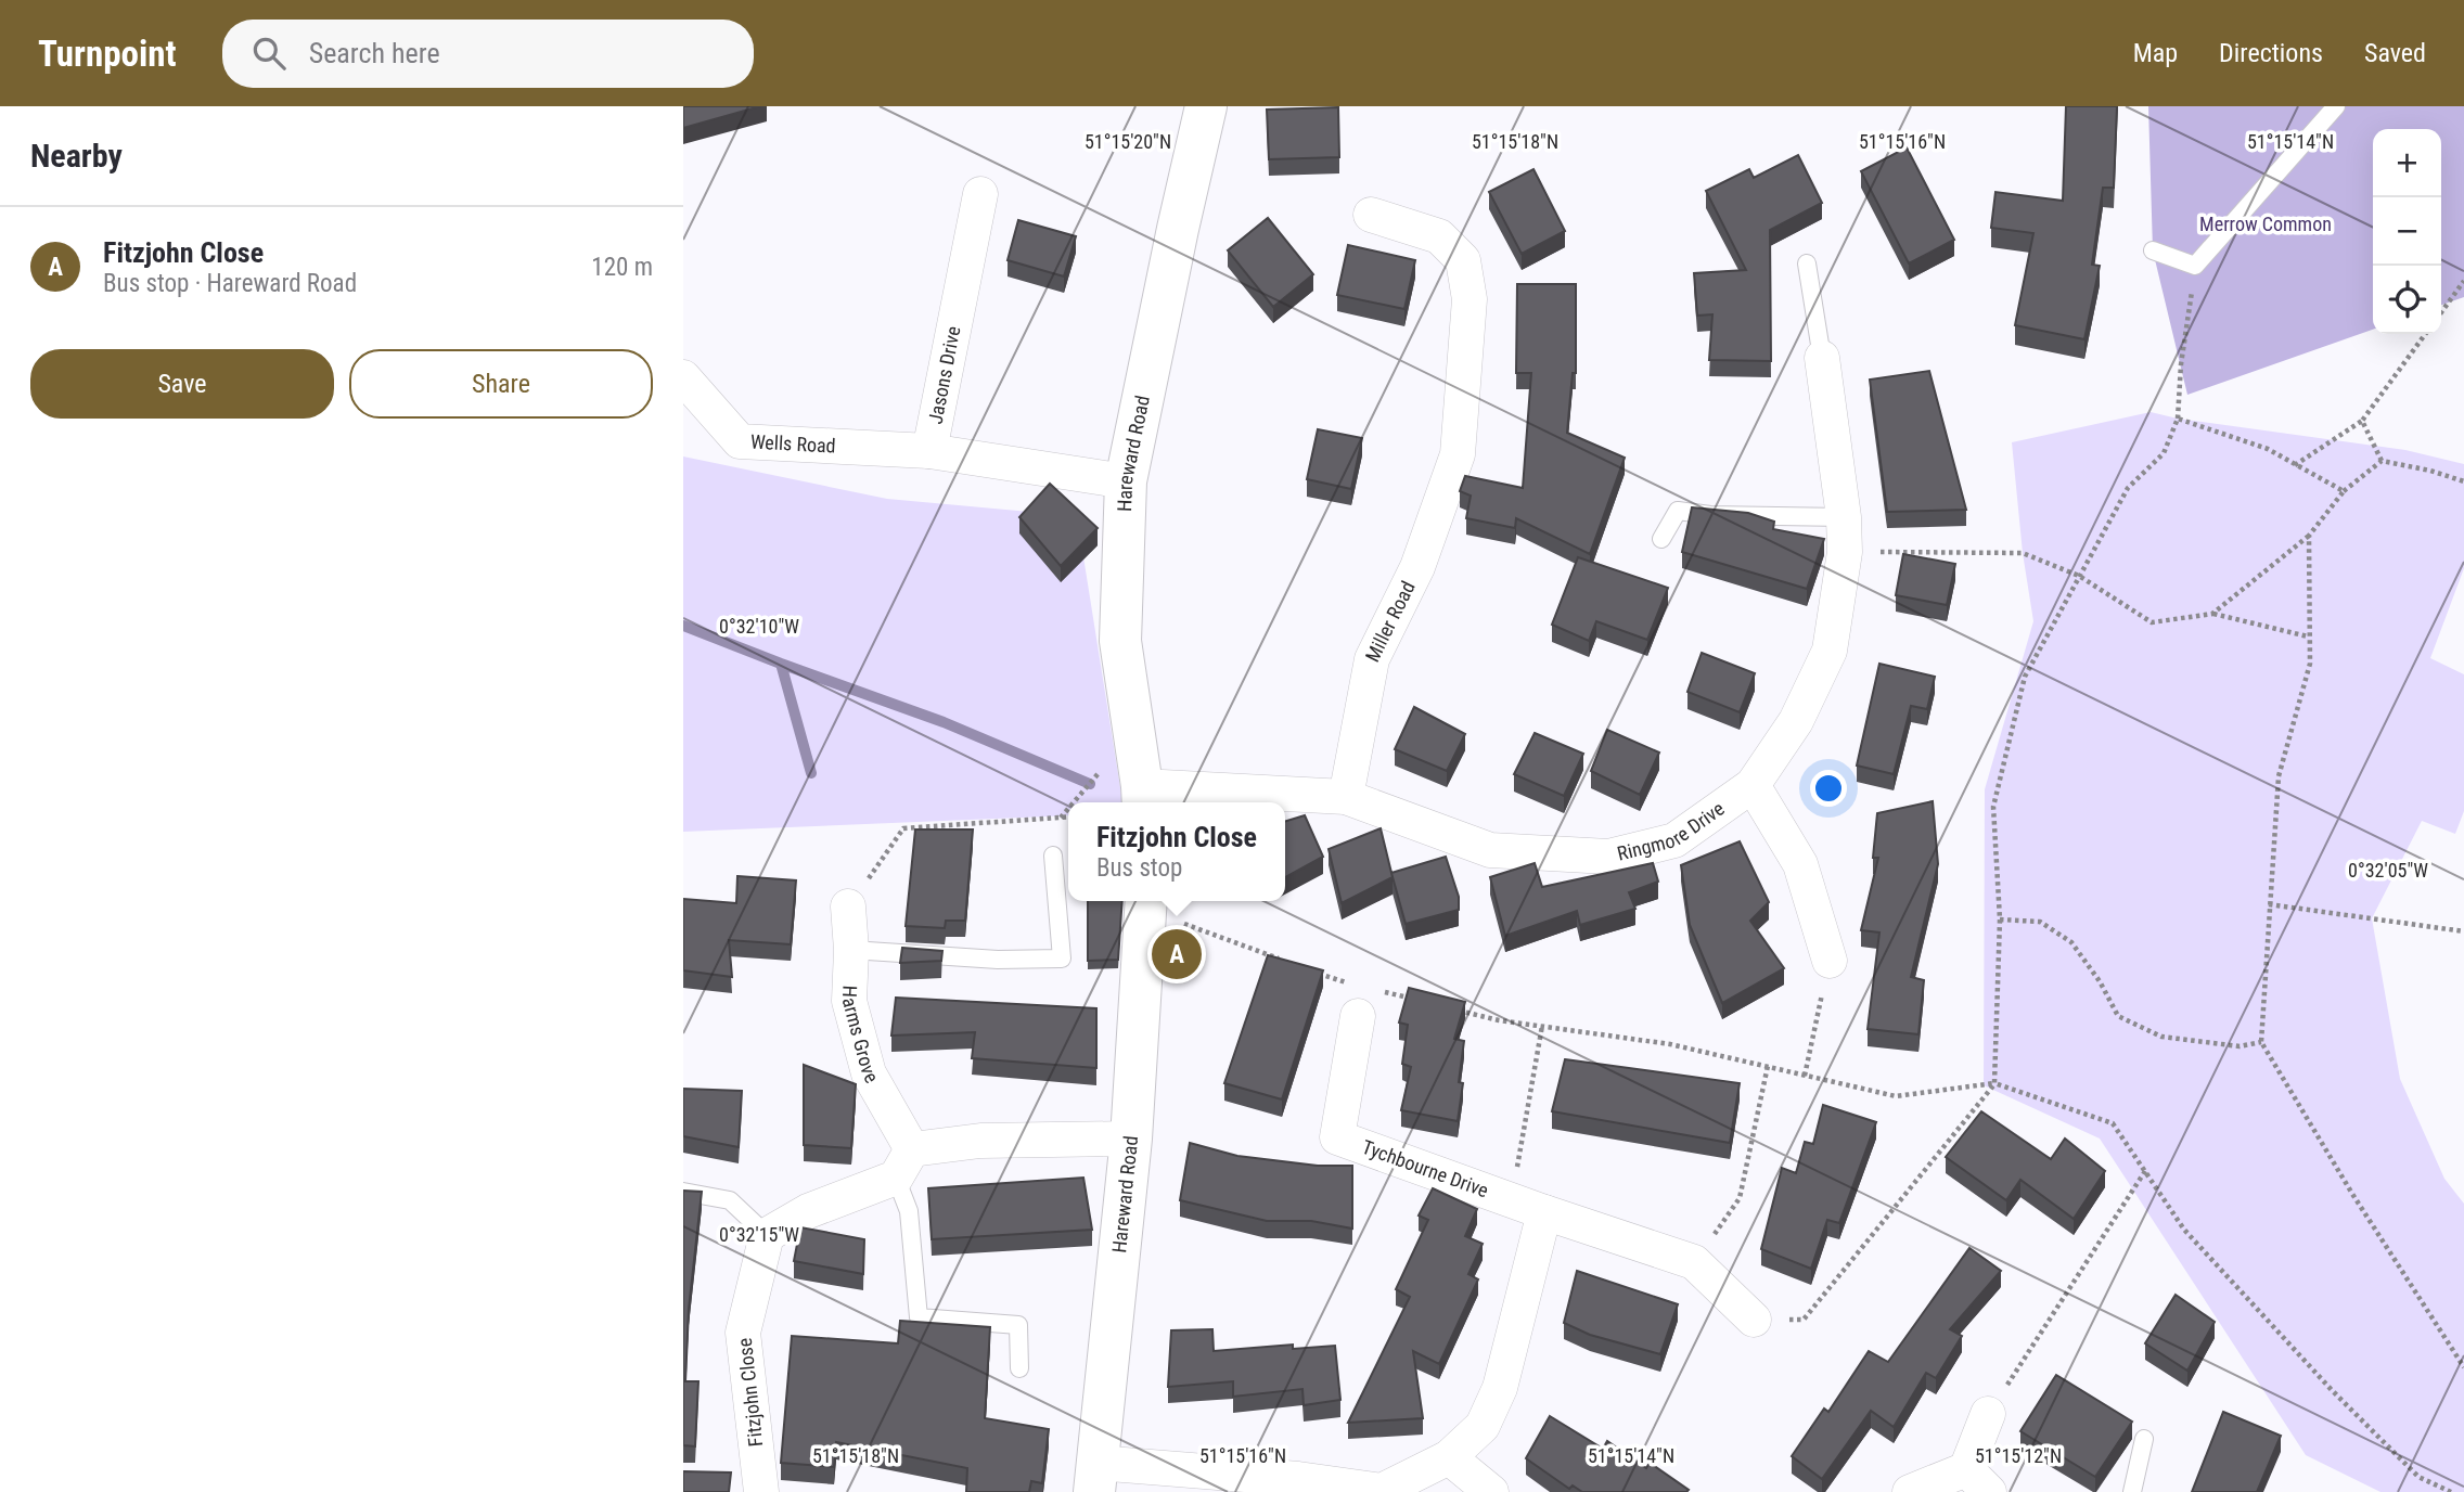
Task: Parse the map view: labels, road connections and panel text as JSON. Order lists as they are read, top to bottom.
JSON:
{
  "streets": {
    "street": [
      "Jasons Drive",
      "Wells Road",
      "Hareward Road",
      "Miller Road",
      "Ringmore Drive",
      "Harms Grove",
      "Tychbourne Drive",
      "Fitzjohn Close"
    ]
  },
  "crossings": [
    ["Jasons Drive", "Wells Road"],
    ["Jasons Drive", "Hareward Road"],
    ["Hareward Road", "Ringmore Drive"],
    ["Miller Road", "Ringmore Drive"]
  ],
  "parks": ["Merrow Common"],
  "page": {
    "header": "Turnpoint",
    "search": "Search here",
    "nav": ["Map", "Directions", "Saved"],
    "heading": "Nearby",
    "map_buttons": ["+", "−"],
    "list": [
      {
        "mark": "A",
        "name": "Fitzjohn Close",
        "note": "Bus stop · Hareward Road",
        "value": "120 m"
      }
    ],
    "buttons": ["Save", "Share"],
    "popup": ["Fitzjohn Close", "Bus stop"],
    "pins": "A"
  },
  "coordinates": [
    "51°15'20\"N",
    "51°15'18\"N",
    "51°15'16\"N",
    "51°15'14\"N",
    "0°32'10\"W",
    "0°32'05\"W",
    "0°32'15\"W",
    "51°15'12\"N"
  ]
}
